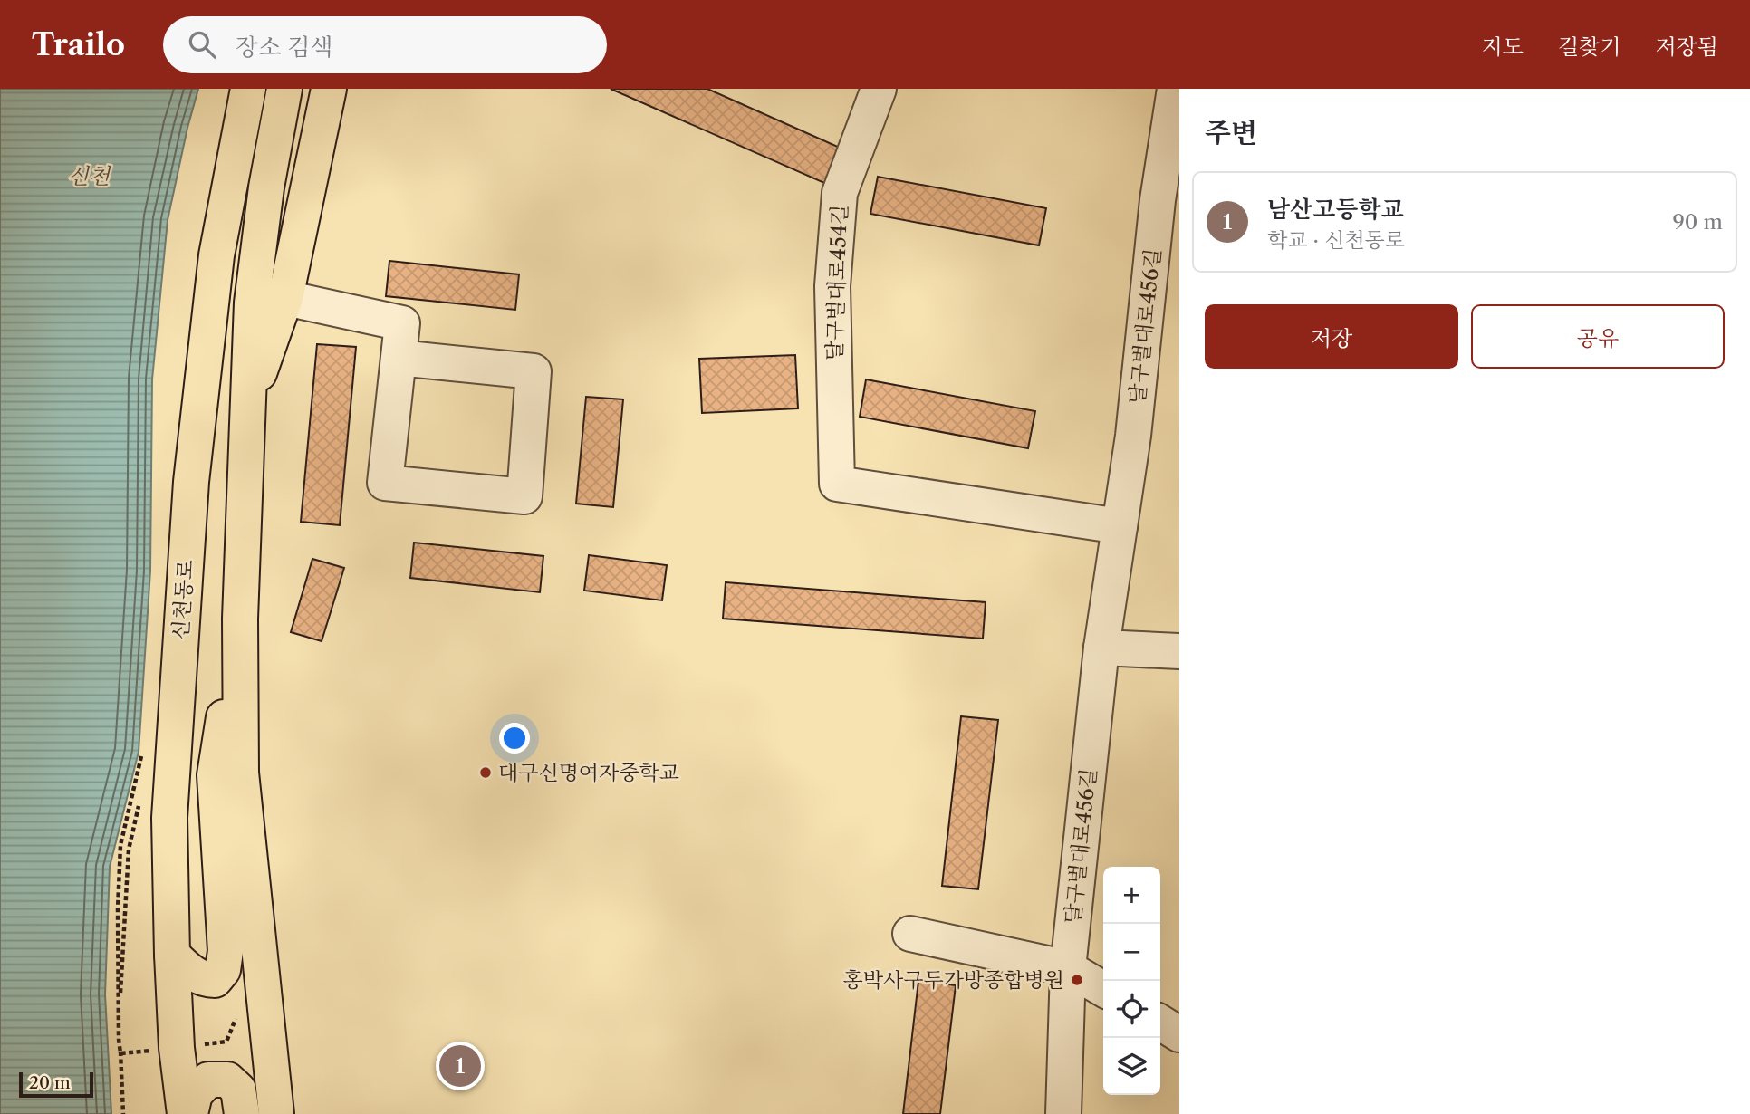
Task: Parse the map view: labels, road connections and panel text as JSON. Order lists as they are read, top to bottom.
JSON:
{
  "streets": {
    "main road": ["신천동로"],
    "street": ["달구벌대로454길", "달구벌대로456길"]
  },
  "crossings": [
    ["달구벌대로454길", "달구벌대로456길"]
  ],
  "water": ["신천"],
  "places": ["대구신명여자중학교", "홍박사구두가방종합병원"],
  "scale_bar": "20 m",
  "page": {
    "header": "Trailo",
    "search": "장소 검색",
    "nav": ["지도", "길찾기", "저장됨"],
    "heading": "주변",
    "list": [
      {
        "mark": "1",
        "name": "남산고등학교",
        "note": "학교 · 신천동로",
        "value": "90 m"
      }
    ],
    "buttons": ["저장", "공유"],
    "map_buttons": ["+", "−"],
    "pins": "1",
    "scale": "20 m"
  }
}
